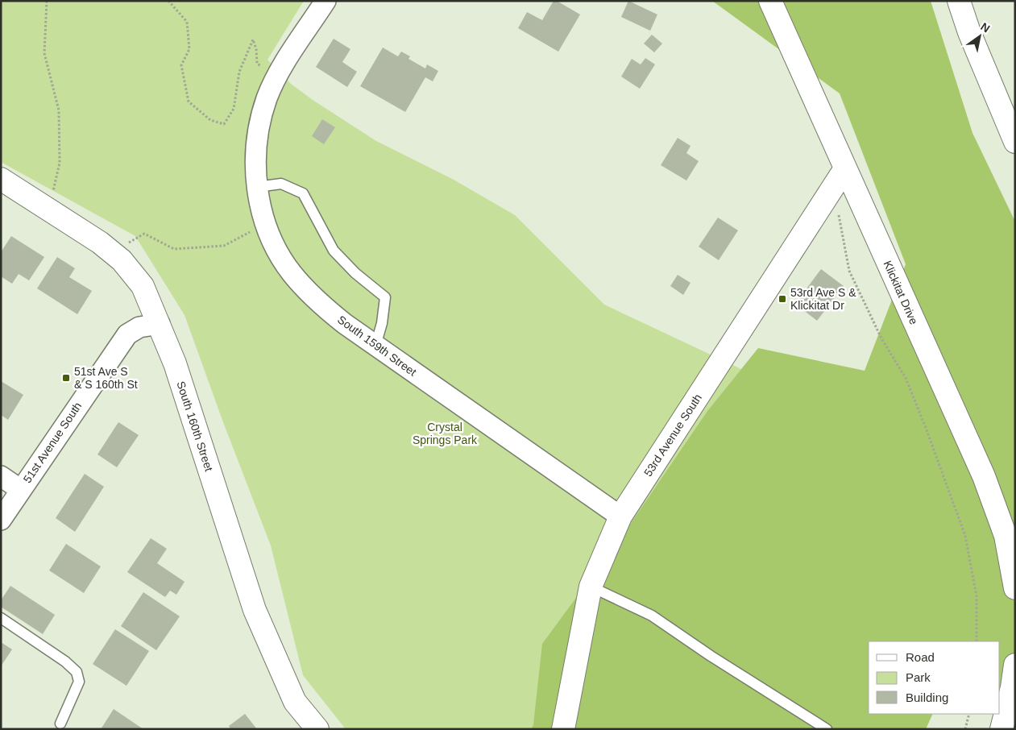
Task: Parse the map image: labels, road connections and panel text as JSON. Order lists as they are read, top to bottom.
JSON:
{
  "streets": {
    "main road": ["Klickitat Drive", "South 160th Street", "53rd Avenue South"],
    "street": ["South 159th Street", "51st Avenue South"]
  },
  "crossings": [
    ["Klickitat Drive", "53rd Avenue South"],
    ["South 159th Street", "53rd Avenue South"],
    ["South 160th Street", "51st Avenue South"]
  ],
  "parks": ["Crystal Springs Park"],
  "places": {
    "transit": ["53rd Ave S & Klickitat Dr", "51st Ave S & S 160th St"]
  },
  "legend": ["Road", "Park", "Building"],
  "north": "top right"
}
